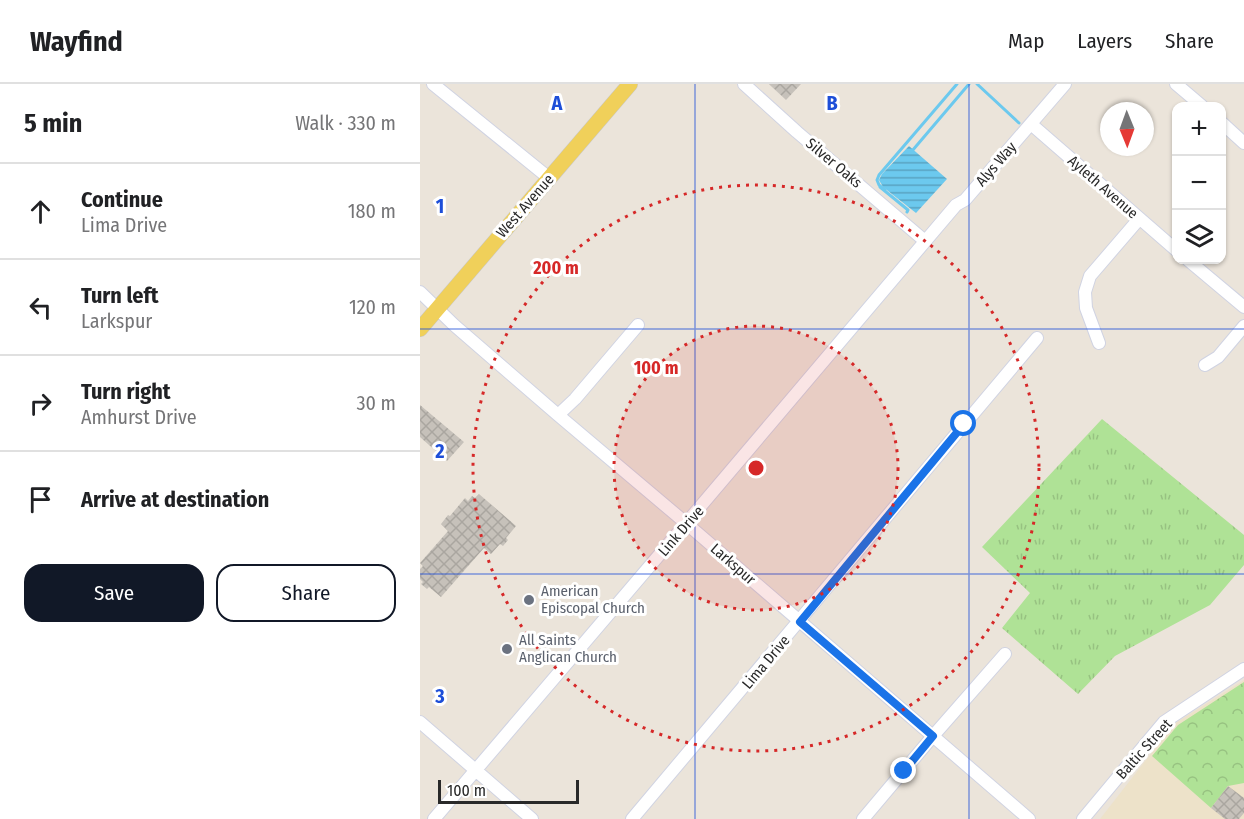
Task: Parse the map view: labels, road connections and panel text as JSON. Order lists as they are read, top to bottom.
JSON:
{
  "streets": {
    "main road": ["West Avenue"],
    "street": [
      "Silver Oaks",
      "Alys Way",
      "Ayleth Avenue",
      "Link Drive",
      "Larkspur",
      "Lima Drive",
      "Baltic Street"
    ]
  },
  "crossings": [
    ["Silver Oaks", "Alys Way"],
    ["Silver Oaks", "Link Drive"],
    ["Alys Way", "Ayleth Avenue"],
    ["Alys Way", "Link Drive"],
    ["West Avenue", "Larkspur"],
    ["Link Drive", "Larkspur"],
    ["Larkspur", "Lima Drive"]
  ],
  "places": ["American Episcopal Church", "All Saints Anglican Church"],
  "scale_bar": "100 m",
  "north": "bottom",
  "page": {
    "header": "Wayfind",
    "nav": ["Map", "Layers", "Share"],
    "heading": ["5 min", "Walk · 330 m"],
    "map_buttons": ["+", "−"],
    "list": [
      ["Continue", "Lima Drive", "180 m"],
      ["Turn left", "Larkspur", "120 m"],
      ["Turn right", "Amhurst Drive", "30 m"],
      "Arrive at destination"
    ],
    "buttons": ["Save", "Share"],
    "scale": "100 m"
  },
  "grid": {
    "columns": ["A", "B"],
    "rows": ["1", "2", "3"]
  },
  "rings": ["200 m", "100 m"]
}
